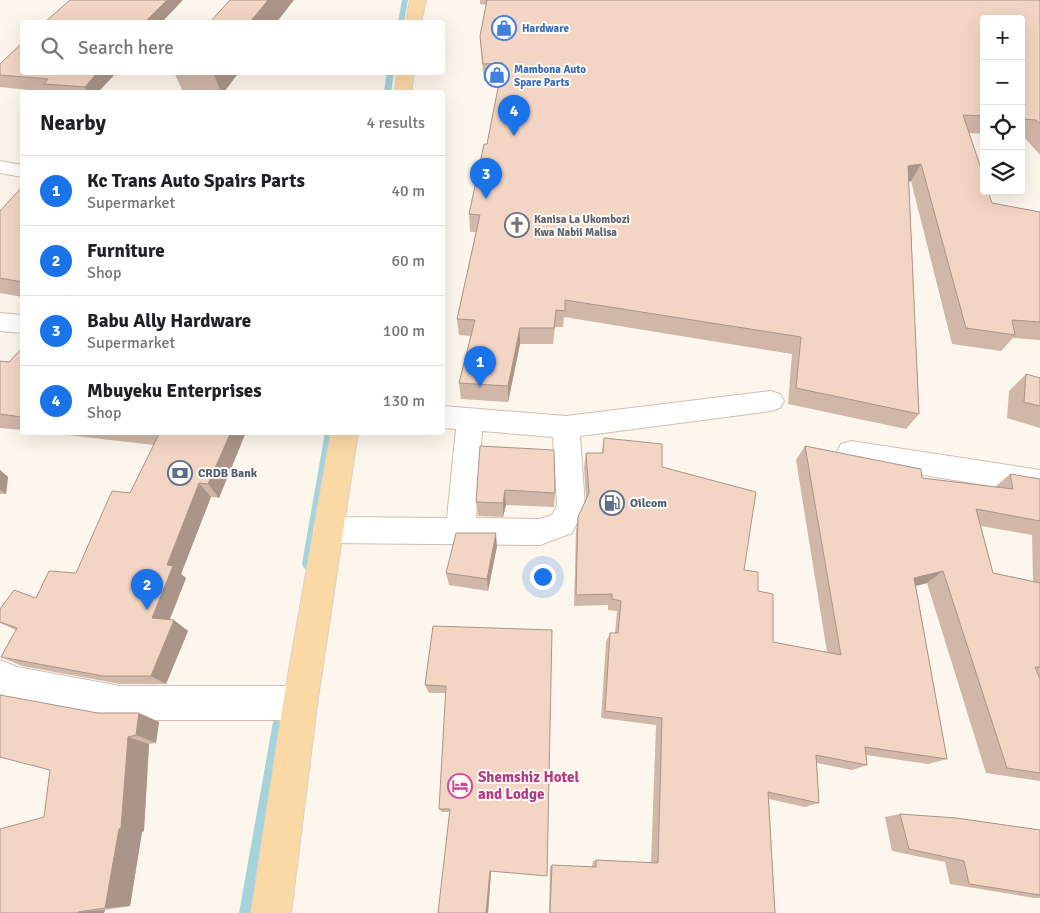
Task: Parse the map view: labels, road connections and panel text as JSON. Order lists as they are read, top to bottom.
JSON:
{
  "places": {
    "shop": ["Hardware", "Mambona Auto Spare Parts"],
    "church": ["Kanisa La Ukombozi Kwa Nabii Malisa"],
    "bank": ["CRDB Bank"],
    "fuel station": ["Oilcom"],
    "hotel": ["Shemshiz Hotel and Lodge"]
  },
  "page": {
    "map_buttons": ["+", "−"],
    "search": "Search here",
    "heading": ["Nearby", "4 results"],
    "pins": [
      "4",
      "3",
      "1",
      "2"
    ],
    "list": [
      {
        "mark": "1",
        "name": "Kc Trans Auto Spairs Parts",
        "note": "Supermarket",
        "value": "40 m"
      },
      {
        "mark": "2",
        "name": "Furniture",
        "note": "Shop",
        "value": "60 m"
      },
      {
        "mark": "3",
        "name": "Babu Ally Hardware",
        "note": "Supermarket",
        "value": "100 m"
      },
      {
        "mark": "4",
        "name": "Mbuyeku Enterprises",
        "note": "Shop",
        "value": "130 m"
      }
    ]
  }
}
